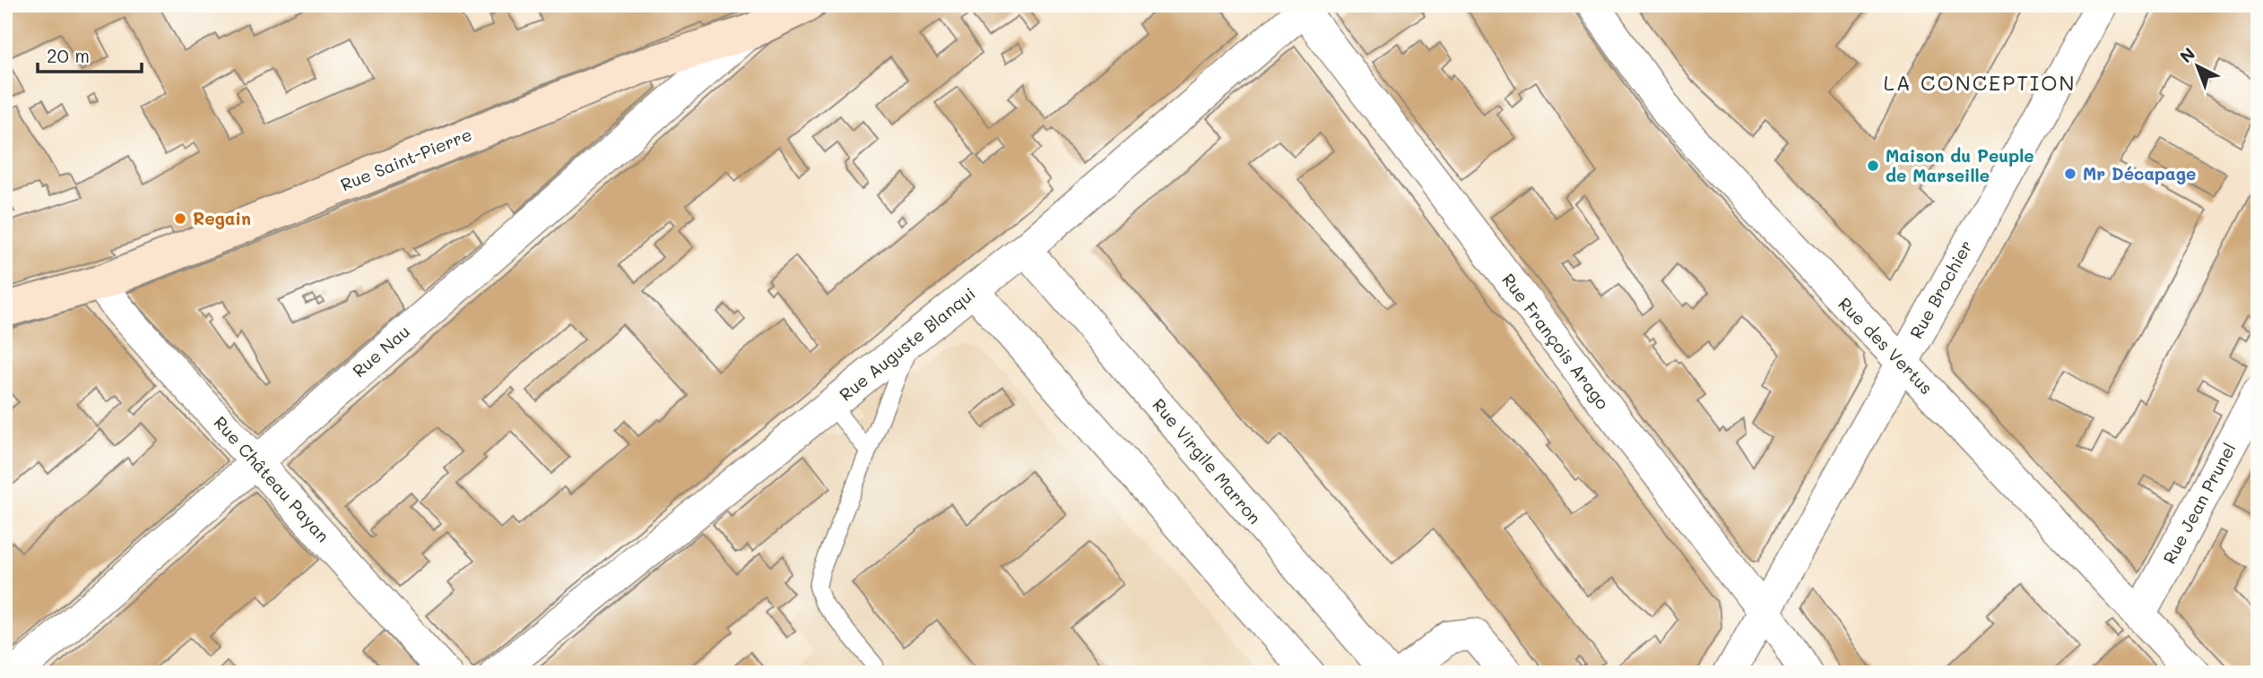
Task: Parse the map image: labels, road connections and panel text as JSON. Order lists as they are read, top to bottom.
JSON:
{
  "streets": {
    "street": [
      "Rue Saint-Pierre",
      "Rue Brochier",
      "Rue François Arago",
      "Rue Auguste Blanqui",
      "Rue des Vertus",
      "Rue Nau",
      "Rue Virgile Marron",
      "Rue Château Payan",
      "Rue Jean Prunel"
    ]
  },
  "crossings": [
    ["Rue Saint-Pierre", "Rue Nau"],
    ["Rue Saint-Pierre", "Rue Château Payan"],
    ["Rue Brochier", "Rue François Arago"],
    ["Rue Brochier", "Rue des Vertus"],
    ["Rue François Arago", "Rue Auguste Blanqui"],
    ["Rue Auguste Blanqui", "Rue Virgile Marron"],
    ["Rue des Vertus", "Rue Jean Prunel"],
    ["Rue Nau", "Rue Château Payan"]
  ],
  "districts": ["LA CONCEPTION"],
  "places": ["Maison du Peuple de Marseille", "Mr Décapage", "Regain"],
  "scale_bar": "20 m",
  "north": "top left"
}
